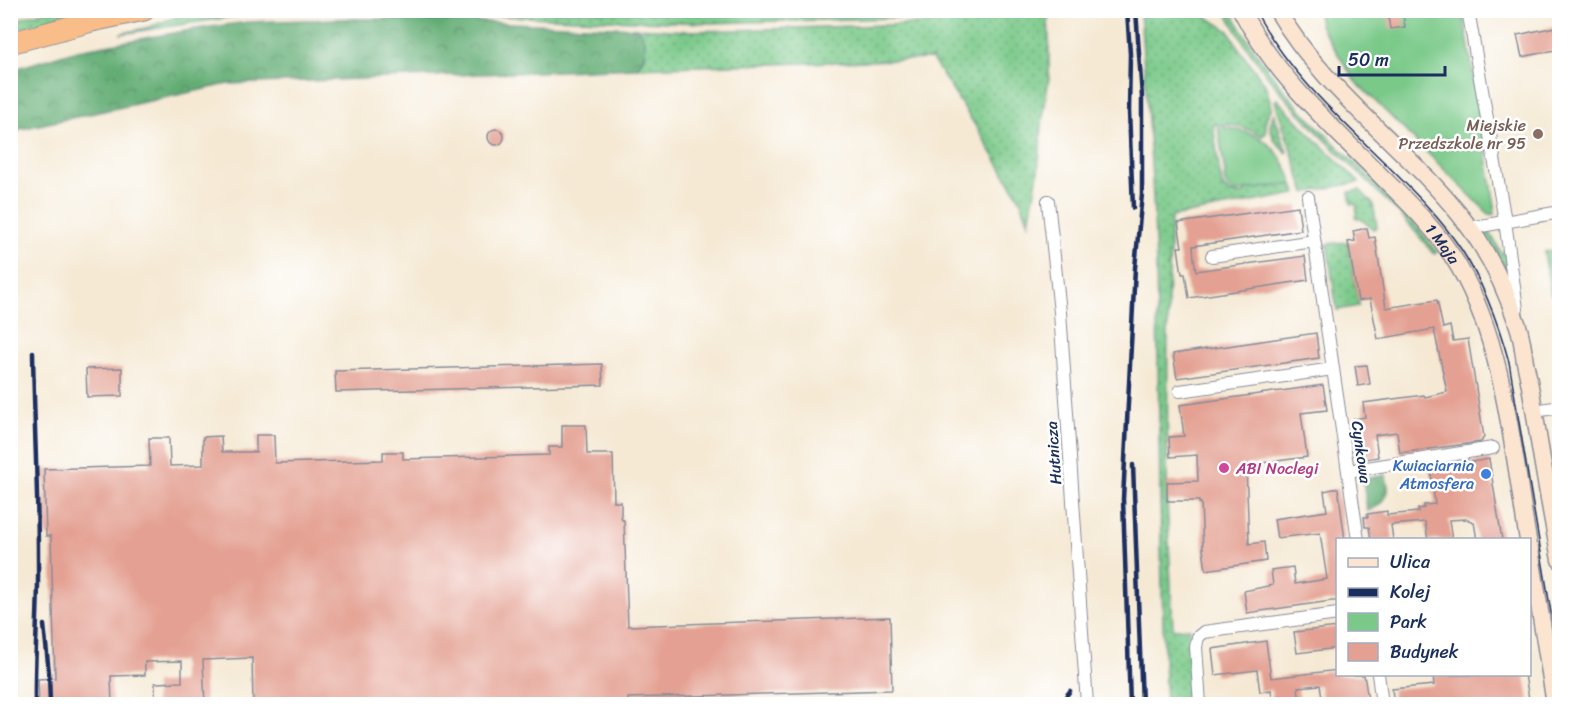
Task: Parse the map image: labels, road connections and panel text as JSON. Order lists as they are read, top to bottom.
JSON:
{
  "streets": {
    "street": ["1 Maja", "Cynkowa", "Hutnicza"]
  },
  "places": ["Miejskie Przedszkole nr 95", "ABI Noclegi", "Kwiaciarnia Atmosfera"],
  "legend": [
    "Ulica",
    "Kolej",
    "Park",
    "Budynek"
  ],
  "scale_bar": "50 m"
}
